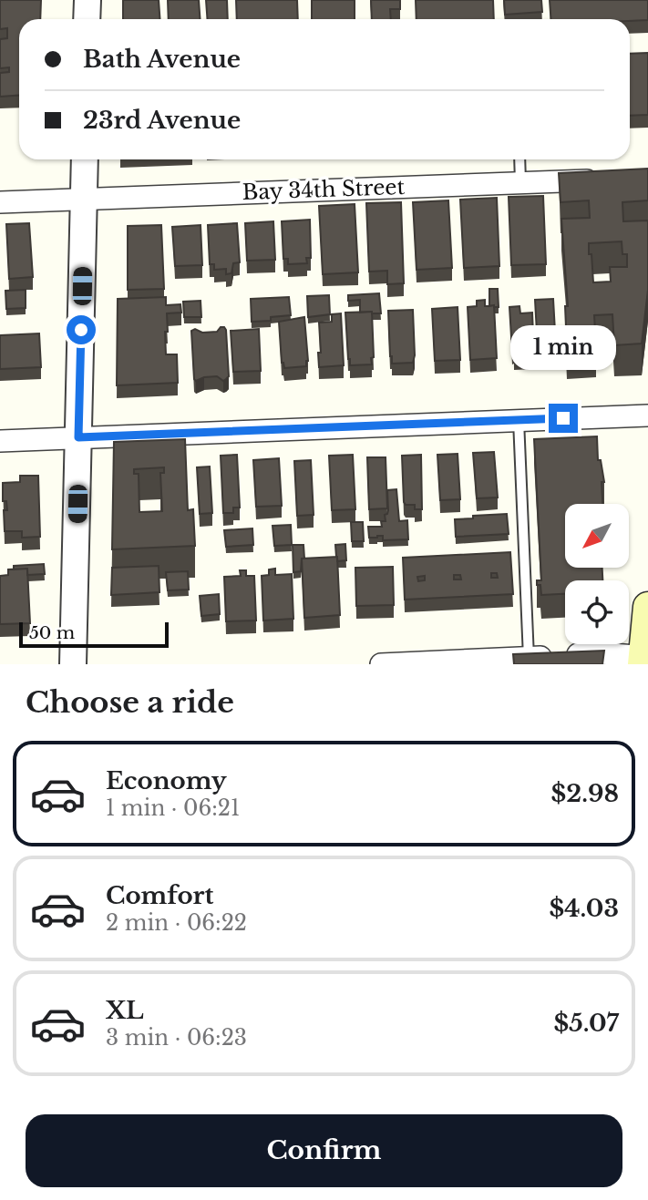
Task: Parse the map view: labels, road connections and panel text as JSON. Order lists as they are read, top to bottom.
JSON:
{
  "streets": {
    "street": ["Bay 34th Street"]
  },
  "scale_bar": "50 m",
  "north": "bottom left",
  "page": {
    "banner": ["Bath Avenue", "23rd Avenue"],
    "bubble": "1 min",
    "scale": "50 m",
    "heading": "Choose a ride",
    "list": [
      {
        "name": "Economy",
        "note": "1 min · 06:21",
        "value": "$2.98"
      },
      {
        "name": "Comfort",
        "note": "2 min · 06:22",
        "value": "$4.03"
      },
      {
        "name": "XL",
        "note": "3 min · 06:23",
        "value": "$5.07"
      }
    ],
    "buttons": "Confirm"
  }
}
